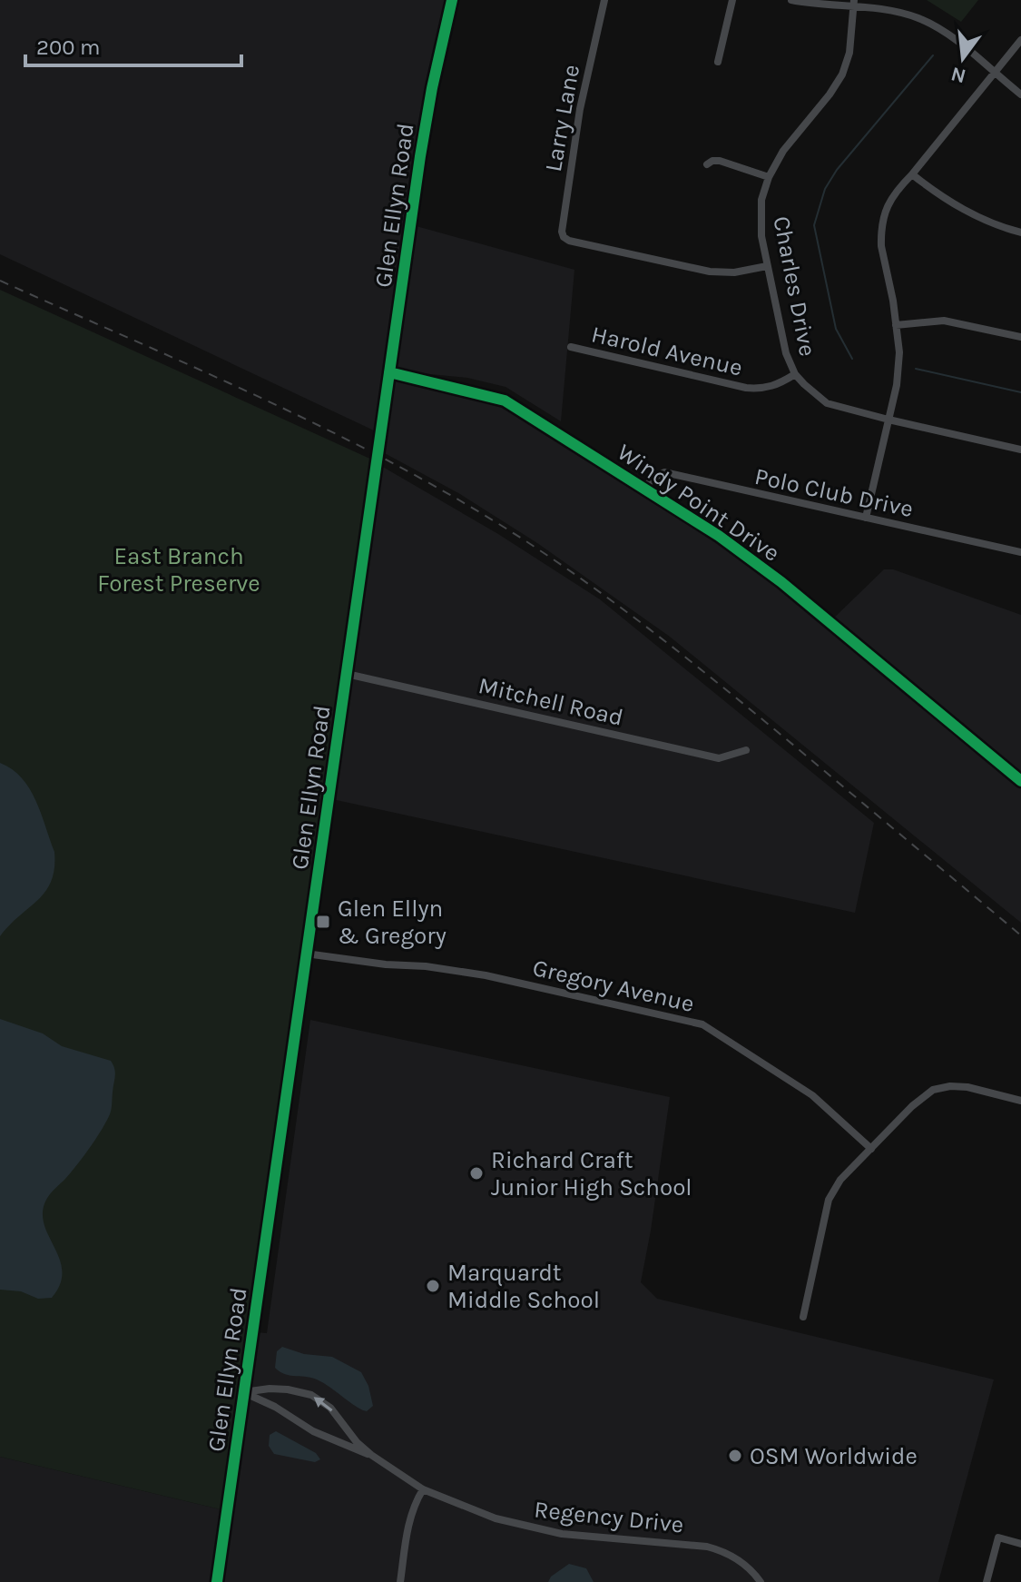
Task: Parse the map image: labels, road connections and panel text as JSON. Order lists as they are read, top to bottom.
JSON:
{
  "streets": {
    "street": [
      "Larry Lane",
      "Glen Ellyn Road",
      "Charles Drive",
      "Harold Avenue",
      "Polo Club Drive",
      "Windy Point Drive",
      "Mitchell Road",
      "Gregory Avenue",
      "Regency Drive"
    ]
  },
  "crossings": [
    ["Larry Lane", "Charles Drive"],
    ["Glen Ellyn Road", "Windy Point Drive"],
    ["Glen Ellyn Road", "Mitchell Road"],
    ["Glen Ellyn Road", "Gregory Avenue"],
    ["Glen Ellyn Road", "Regency Drive"],
    ["Charles Drive", "Harold Avenue"],
    ["Polo Club Drive", "Windy Point Drive"]
  ],
  "parks": ["East Branch Forest Preserve"],
  "places": {
    "transit": ["Glen Ellyn & Gregory"],
    "other": ["Richard Craft Junior High School", "Marquardt Middle School", "OSM Worldwide"]
  },
  "scale_bar": "200 m",
  "north": "bottom"
}
